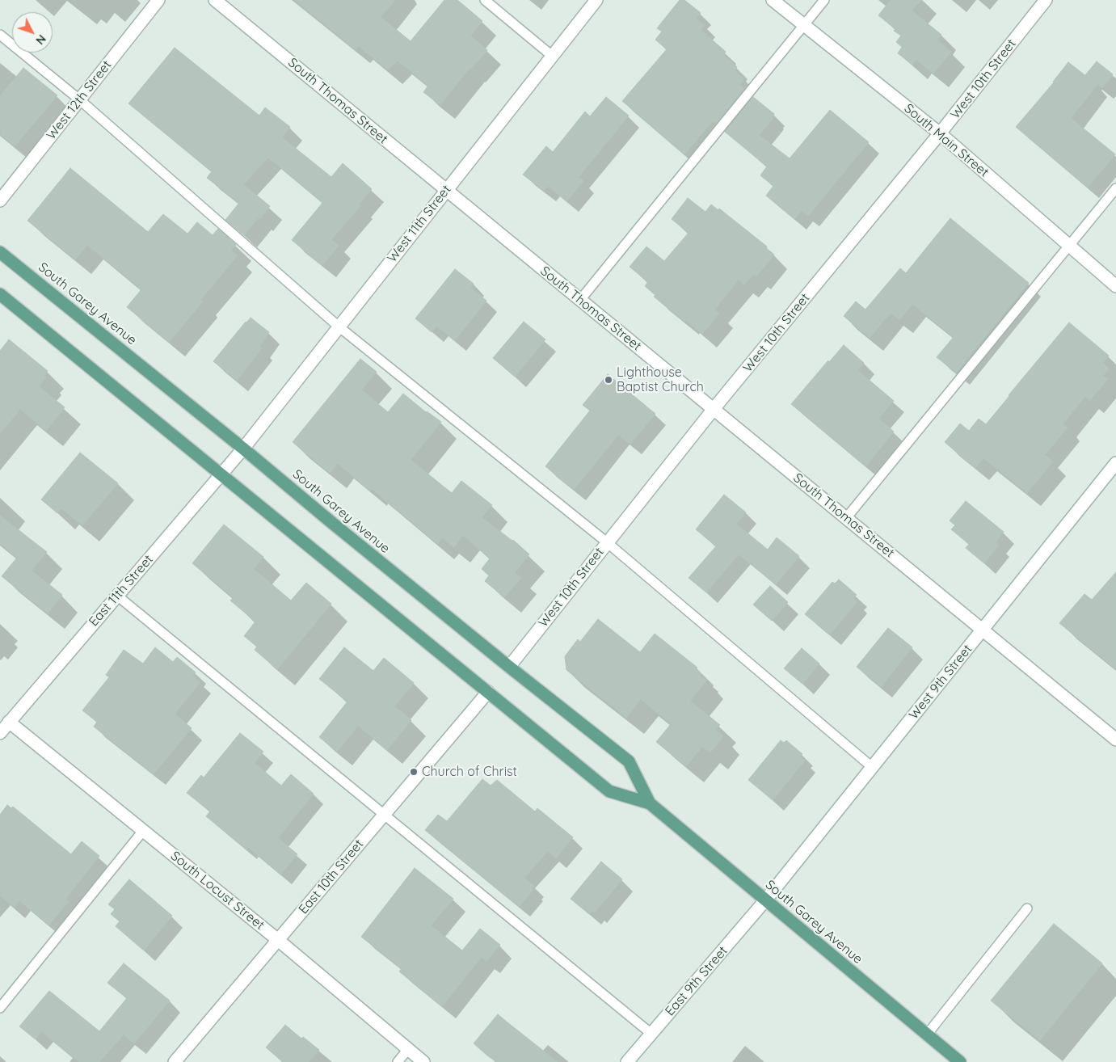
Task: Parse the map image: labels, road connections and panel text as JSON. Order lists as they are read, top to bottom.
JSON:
{
  "streets": {
    "main road": ["South Garey Avenue"],
    "street": [
      "West 10th Street",
      "West 12th Street",
      "South Thomas Street",
      "South Main Street",
      "West 11th Street",
      "East 11th Street",
      "West 9th Street",
      "East 10th Street",
      "South Locust Street",
      "East 9th Street"
    ]
  },
  "crossings": [
    ["West 10th Street", "South Thomas Street"],
    ["West 10th Street", "South Main Street"],
    ["West 10th Street", "South Garey Avenue"],
    ["South Thomas Street", "West 11th Street"],
    ["South Thomas Street", "West 9th Street"],
    ["West 11th Street", "South Garey Avenue"],
    ["West 11th Street", "East 11th Street"],
    ["South Garey Avenue", "East 11th Street"],
    ["South Garey Avenue", "West 9th Street"],
    ["South Garey Avenue", "East 10th Street"],
    ["South Garey Avenue", "East 9th Street"],
    ["East 11th Street", "South Locust Street"],
    ["West 9th Street", "East 9th Street"],
    ["East 10th Street", "South Locust Street"]
  ],
  "places": ["Lighthouse Baptist Church", "Church of Christ"],
  "north": "bottom right"
}
